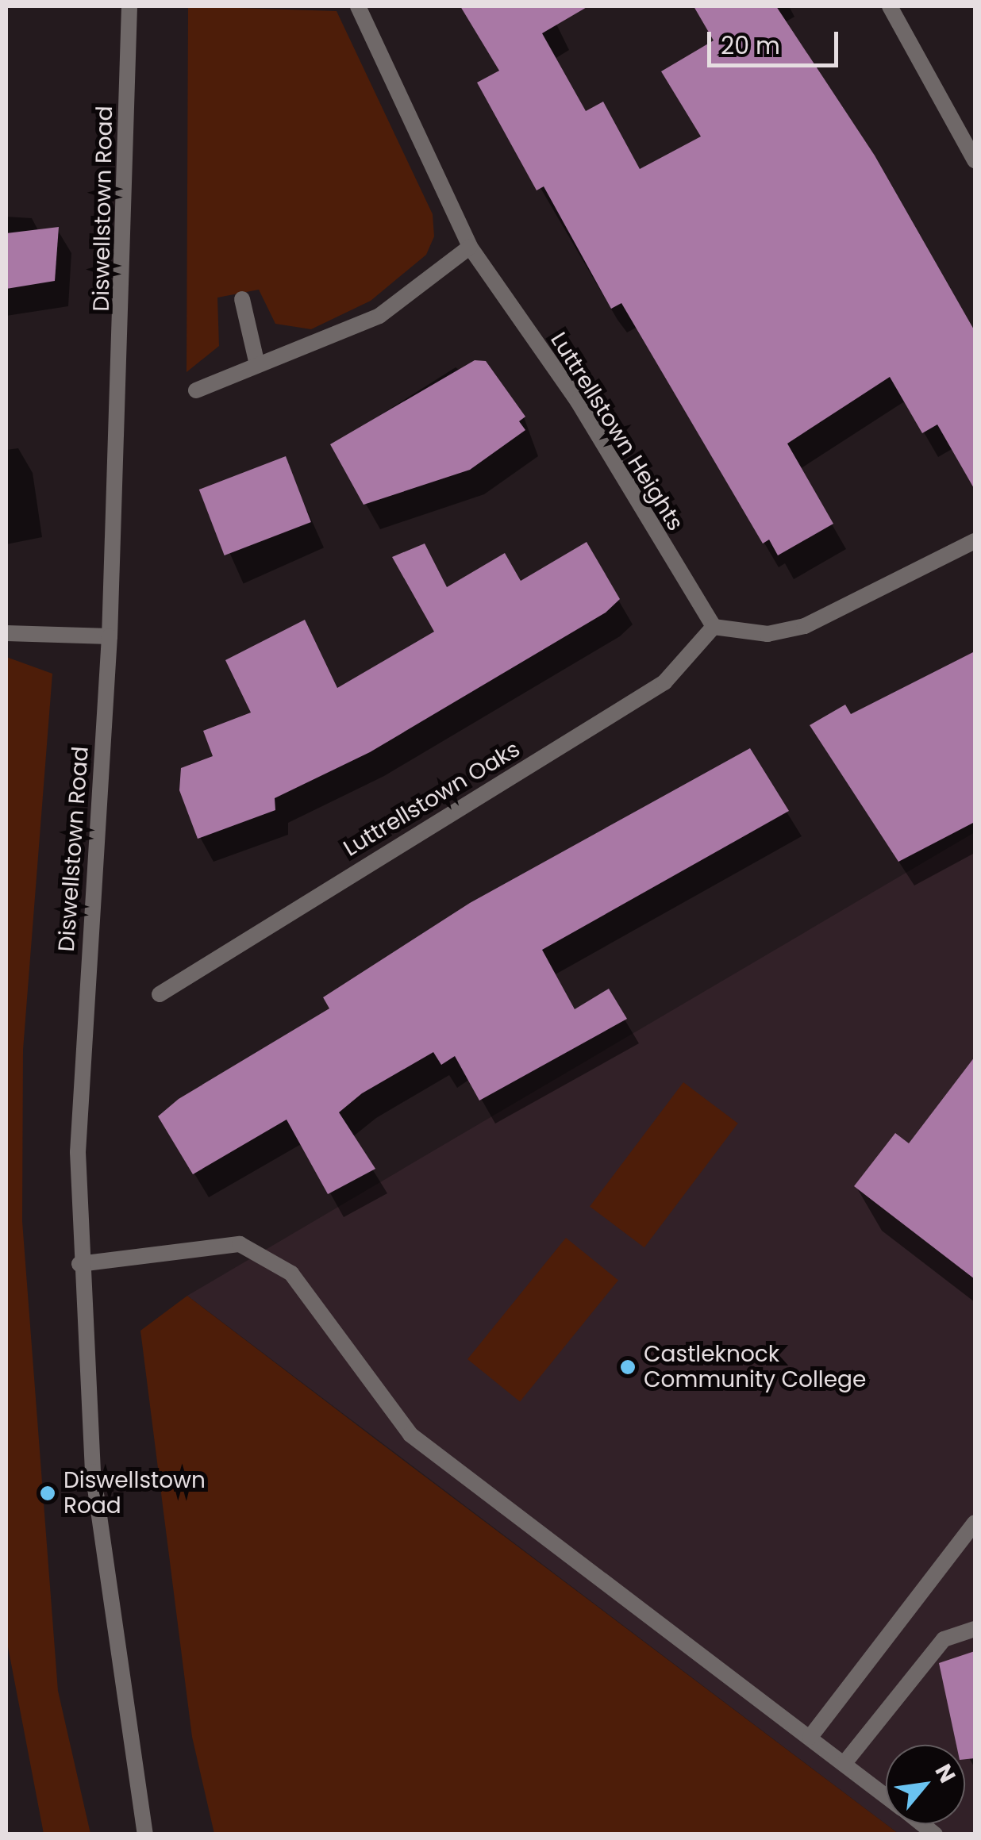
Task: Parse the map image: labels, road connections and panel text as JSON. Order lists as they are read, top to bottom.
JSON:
{
  "streets": {
    "street": ["Diswellstown Road", "Luttrellstown Heights", "Luttrellstown Oaks"]
  },
  "crossings": [
    ["Luttrellstown Heights", "Luttrellstown Oaks"]
  ],
  "places": ["Castleknock Community College", "Diswellstown Road"],
  "scale_bar": "20 m",
  "north": "top right"
}
